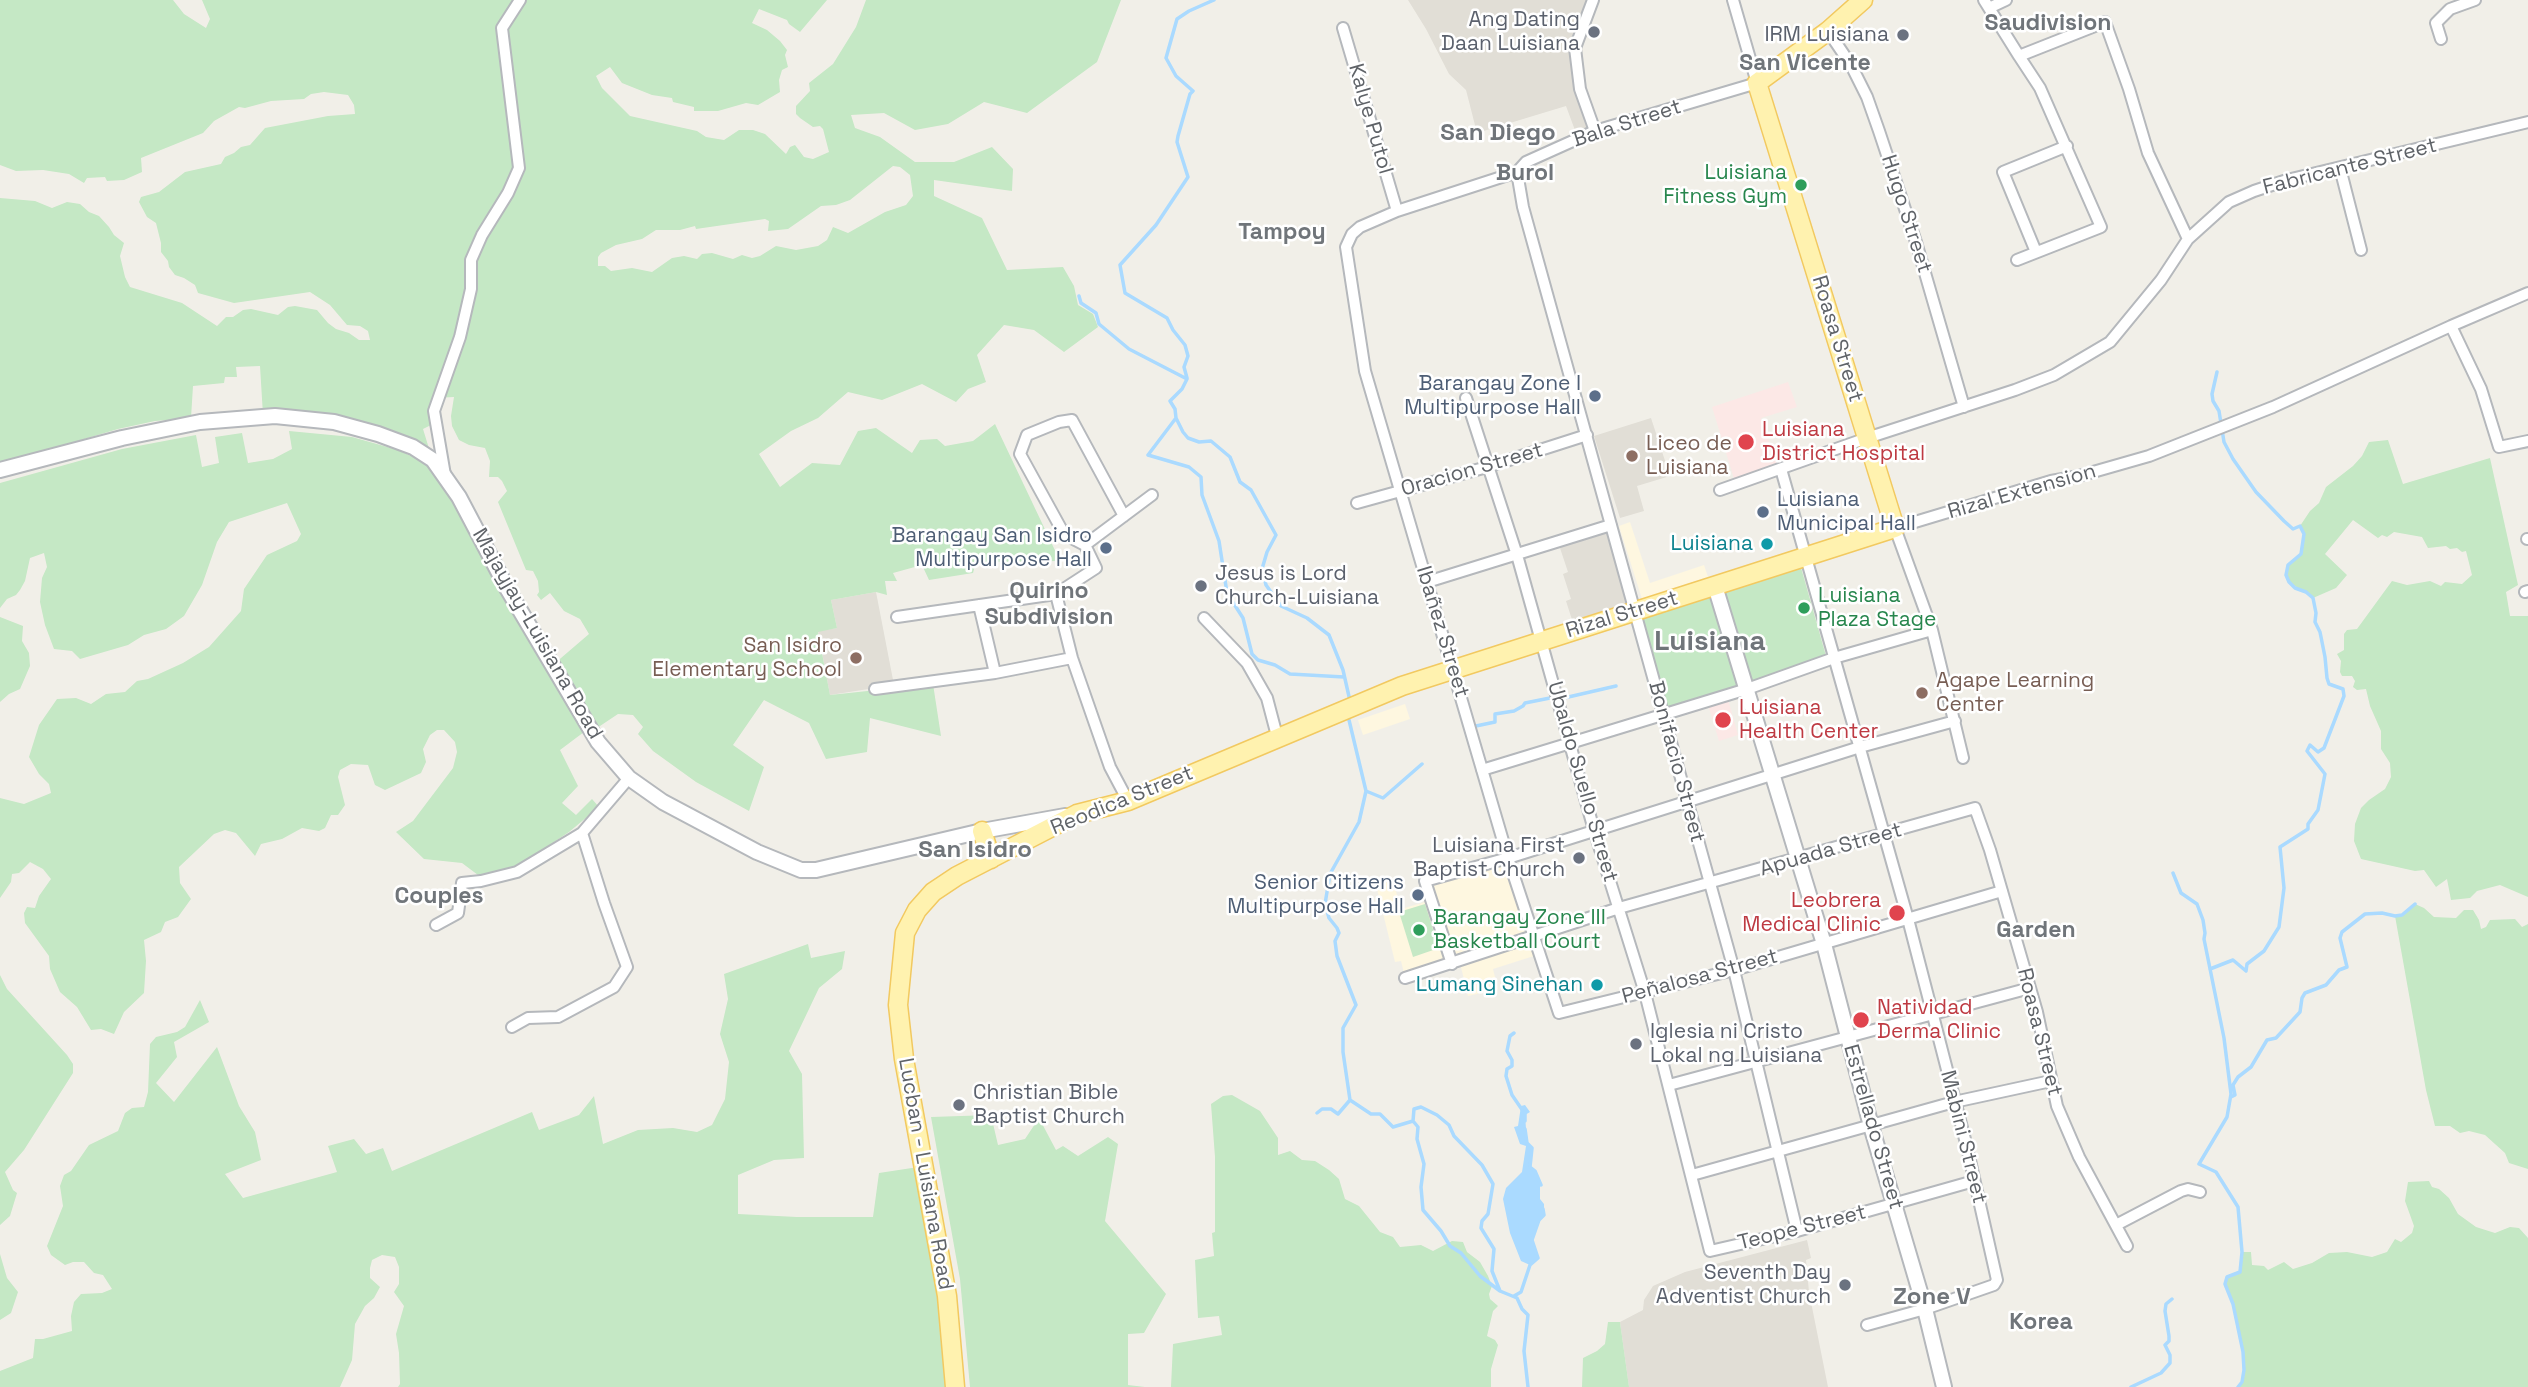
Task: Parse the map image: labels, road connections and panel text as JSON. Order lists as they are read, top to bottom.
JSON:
{
  "streets": {
    "main road": [
      "Bala Street",
      "Roasa Street",
      "Rizal Street",
      "Reodica Street",
      "Lucban - Luisiana Road"
    ],
    "street": [
      "Kalye Putol",
      "Fabricante Street",
      "Hugo Street",
      "Oracion Street",
      "Rizal Extension",
      "Ibañez Street",
      "Majayjay-Luisiana Road",
      "Bonifacio Street",
      "Ubaldo Suello Street",
      "Apuada Street",
      "Peñalosa Street",
      "Estrellado Street",
      "Mabini Street",
      "Teope Street"
    ]
  },
  "crossings": [
    ["Kalye Putol", "Bala Street"],
    ["Bala Street", "Hugo Street"],
    ["Bala Street", "Roasa Street"],
    ["Bala Street", "Ibañez Street"],
    ["Bala Street", "Bonifacio Street"],
    ["Fabricante Street", "Hugo Street"],
    ["Fabricante Street", "Roasa Street"],
    ["Fabricante Street", "Mabini Street"],
    ["Roasa Street", "Rizal Extension"],
    ["Roasa Street", "Rizal Street"],
    ["Roasa Street", "Apuada Street"],
    ["Roasa Street", "Peñalosa Street"],
    ["Oracion Street", "Ibañez Street"],
    ["Oracion Street", "Bonifacio Street"],
    ["Oracion Street", "Ubaldo Suello Street"],
    ["Rizal Extension", "Rizal Street"],
    ["Rizal Street", "Ibañez Street"],
    ["Rizal Street", "Bonifacio Street"],
    ["Rizal Street", "Ubaldo Suello Street"],
    ["Rizal Street", "Reodica Street"],
    ["Rizal Street", "Estrellado Street"],
    ["Rizal Street", "Mabini Street"],
    ["Ibañez Street", "Apuada Street"],
    ["Ibañez Street", "Peñalosa Street"],
    ["Majayjay-Luisiana Road", "Reodica Street"],
    ["Bonifacio Street", "Apuada Street"],
    ["Bonifacio Street", "Peñalosa Street"],
    ["Bonifacio Street", "Teope Street"],
    ["Ubaldo Suello Street", "Apuada Street"],
    ["Ubaldo Suello Street", "Peñalosa Street"],
    ["Ubaldo Suello Street", "Teope Street"],
    ["Reodica Street", "Lucban - Luisiana Road"],
    ["Apuada Street", "Estrellado Street"],
    ["Apuada Street", "Mabini Street"],
    ["Peñalosa Street", "Estrellado Street"],
    ["Peñalosa Street", "Mabini Street"],
    ["Estrellado Street", "Mabini Street"],
    ["Estrellado Street", "Teope Street"],
    ["Mabini Street", "Teope Street"]
  ],
  "districts": [
    "Saudivision",
    "San Vicente",
    "San Diego",
    "Burol",
    "Tampoy",
    "Quirino Subdivision",
    "Luisiana",
    "San Isidro",
    "Couples",
    "Garden",
    "Zone V",
    "Korea"
  ],
  "places": [
    "Ang Dating Daan Luisiana",
    "IRM Luisiana",
    "Luisiana Fitness Gym",
    "Barangay Zone I Multipurpose Hall",
    "Luisiana District Hospital",
    "Liceo de Luisiana",
    "Luisiana Municipal Hall",
    "Luisiana",
    "Barangay San Isidro Multipurpose Hall",
    "Jesus is Lord Church-Luisiana",
    "Luisiana Plaza Stage",
    "San Isidro Elementary School",
    "Agape Learning Center",
    "Luisiana Health Center",
    "Luisiana First Baptist Church",
    "Senior Citizens Multipurpose Hall",
    "Leobrera Medical Clinic",
    "Barangay Zone III Basketball Court",
    "Lumang Sinehan",
    "Natividad Derma Clinic",
    "Iglesia ni Cristo Lokal ng Luisiana",
    "Christian Bible Baptist Church",
    "Seventh Day Adventist Church"
  ]
}
